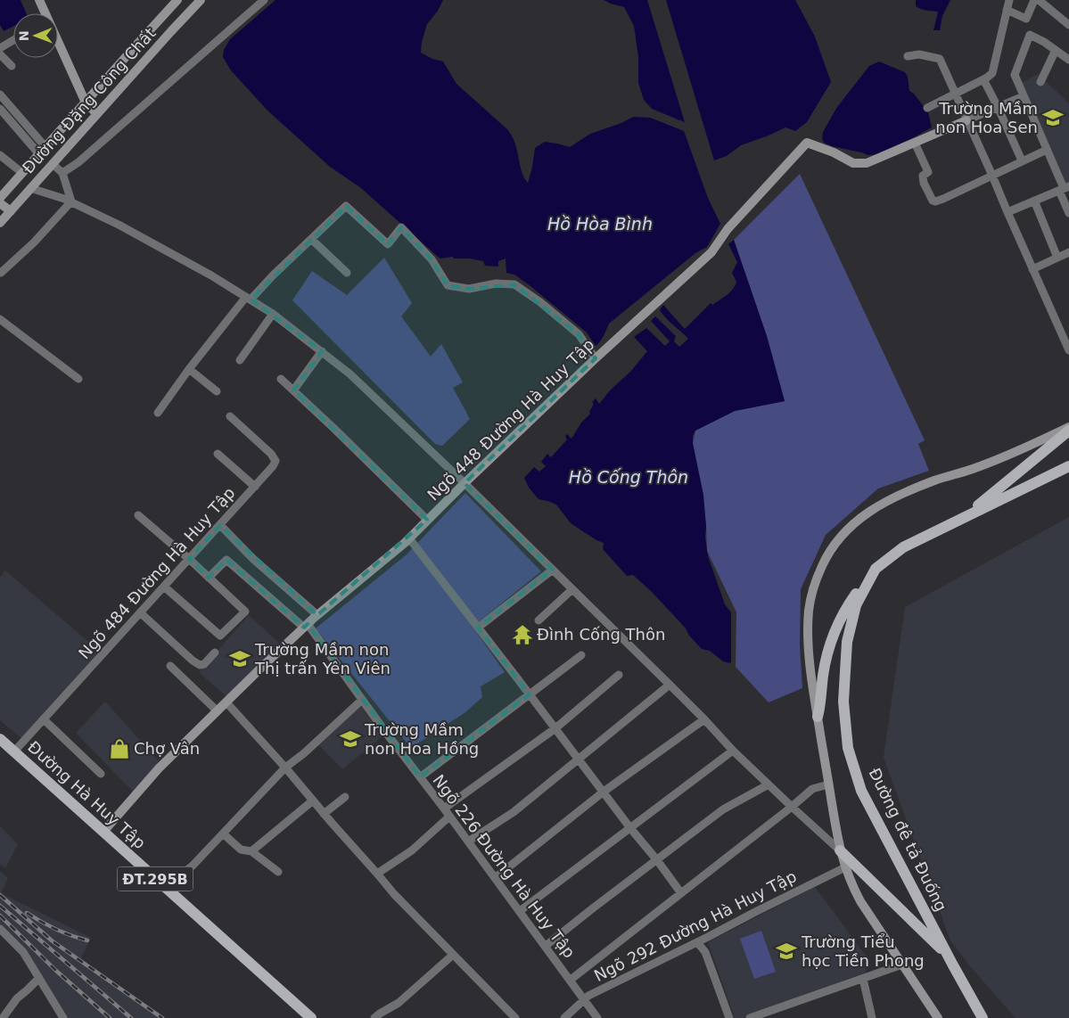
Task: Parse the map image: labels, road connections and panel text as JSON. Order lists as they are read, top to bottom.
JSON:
{
  "streets": {
    "main road": ["Đường Hà Huy Tập", "Đường đê tả Đuống", "ĐT.295B"],
    "street": [
      "Đường Đặng Công Chất",
      "Ngõ 448 Đường Hà Huy Tập",
      "Ngõ 484 Đường Hà Huy Tập",
      "Ngõ 226 Đường Hà Huy Tập",
      "Ngõ 292 Đường Hà Huy Tập"
    ]
  },
  "crossings": [
    ["Ngõ 448 Đường Hà Huy Tập", "Đường Hà Huy Tập"],
    ["Ngõ 448 Đường Hà Huy Tập", "Ngõ 226 Đường Hà Huy Tập"],
    ["Ngõ 484 Đường Hà Huy Tập", "Đường Hà Huy Tập"],
    ["Ngõ 226 Đường Hà Huy Tập", "Ngõ 292 Đường Hà Huy Tập"]
  ],
  "water": ["Hồ Hòa Bình", "Hồ Cống Thôn"],
  "places": {
    "school or university": [
      "Trường Mầm non Hoa Sen",
      "Trường Mầm non Thị trấn Yên Viên",
      "Trường Mầm non Hoa Hồng",
      "Trường Tiểu học Tiền Phong"
    ],
    "temple": ["Đình Cống Thôn"],
    "shop": ["Chợ Vân"]
  },
  "north": "left"
}
